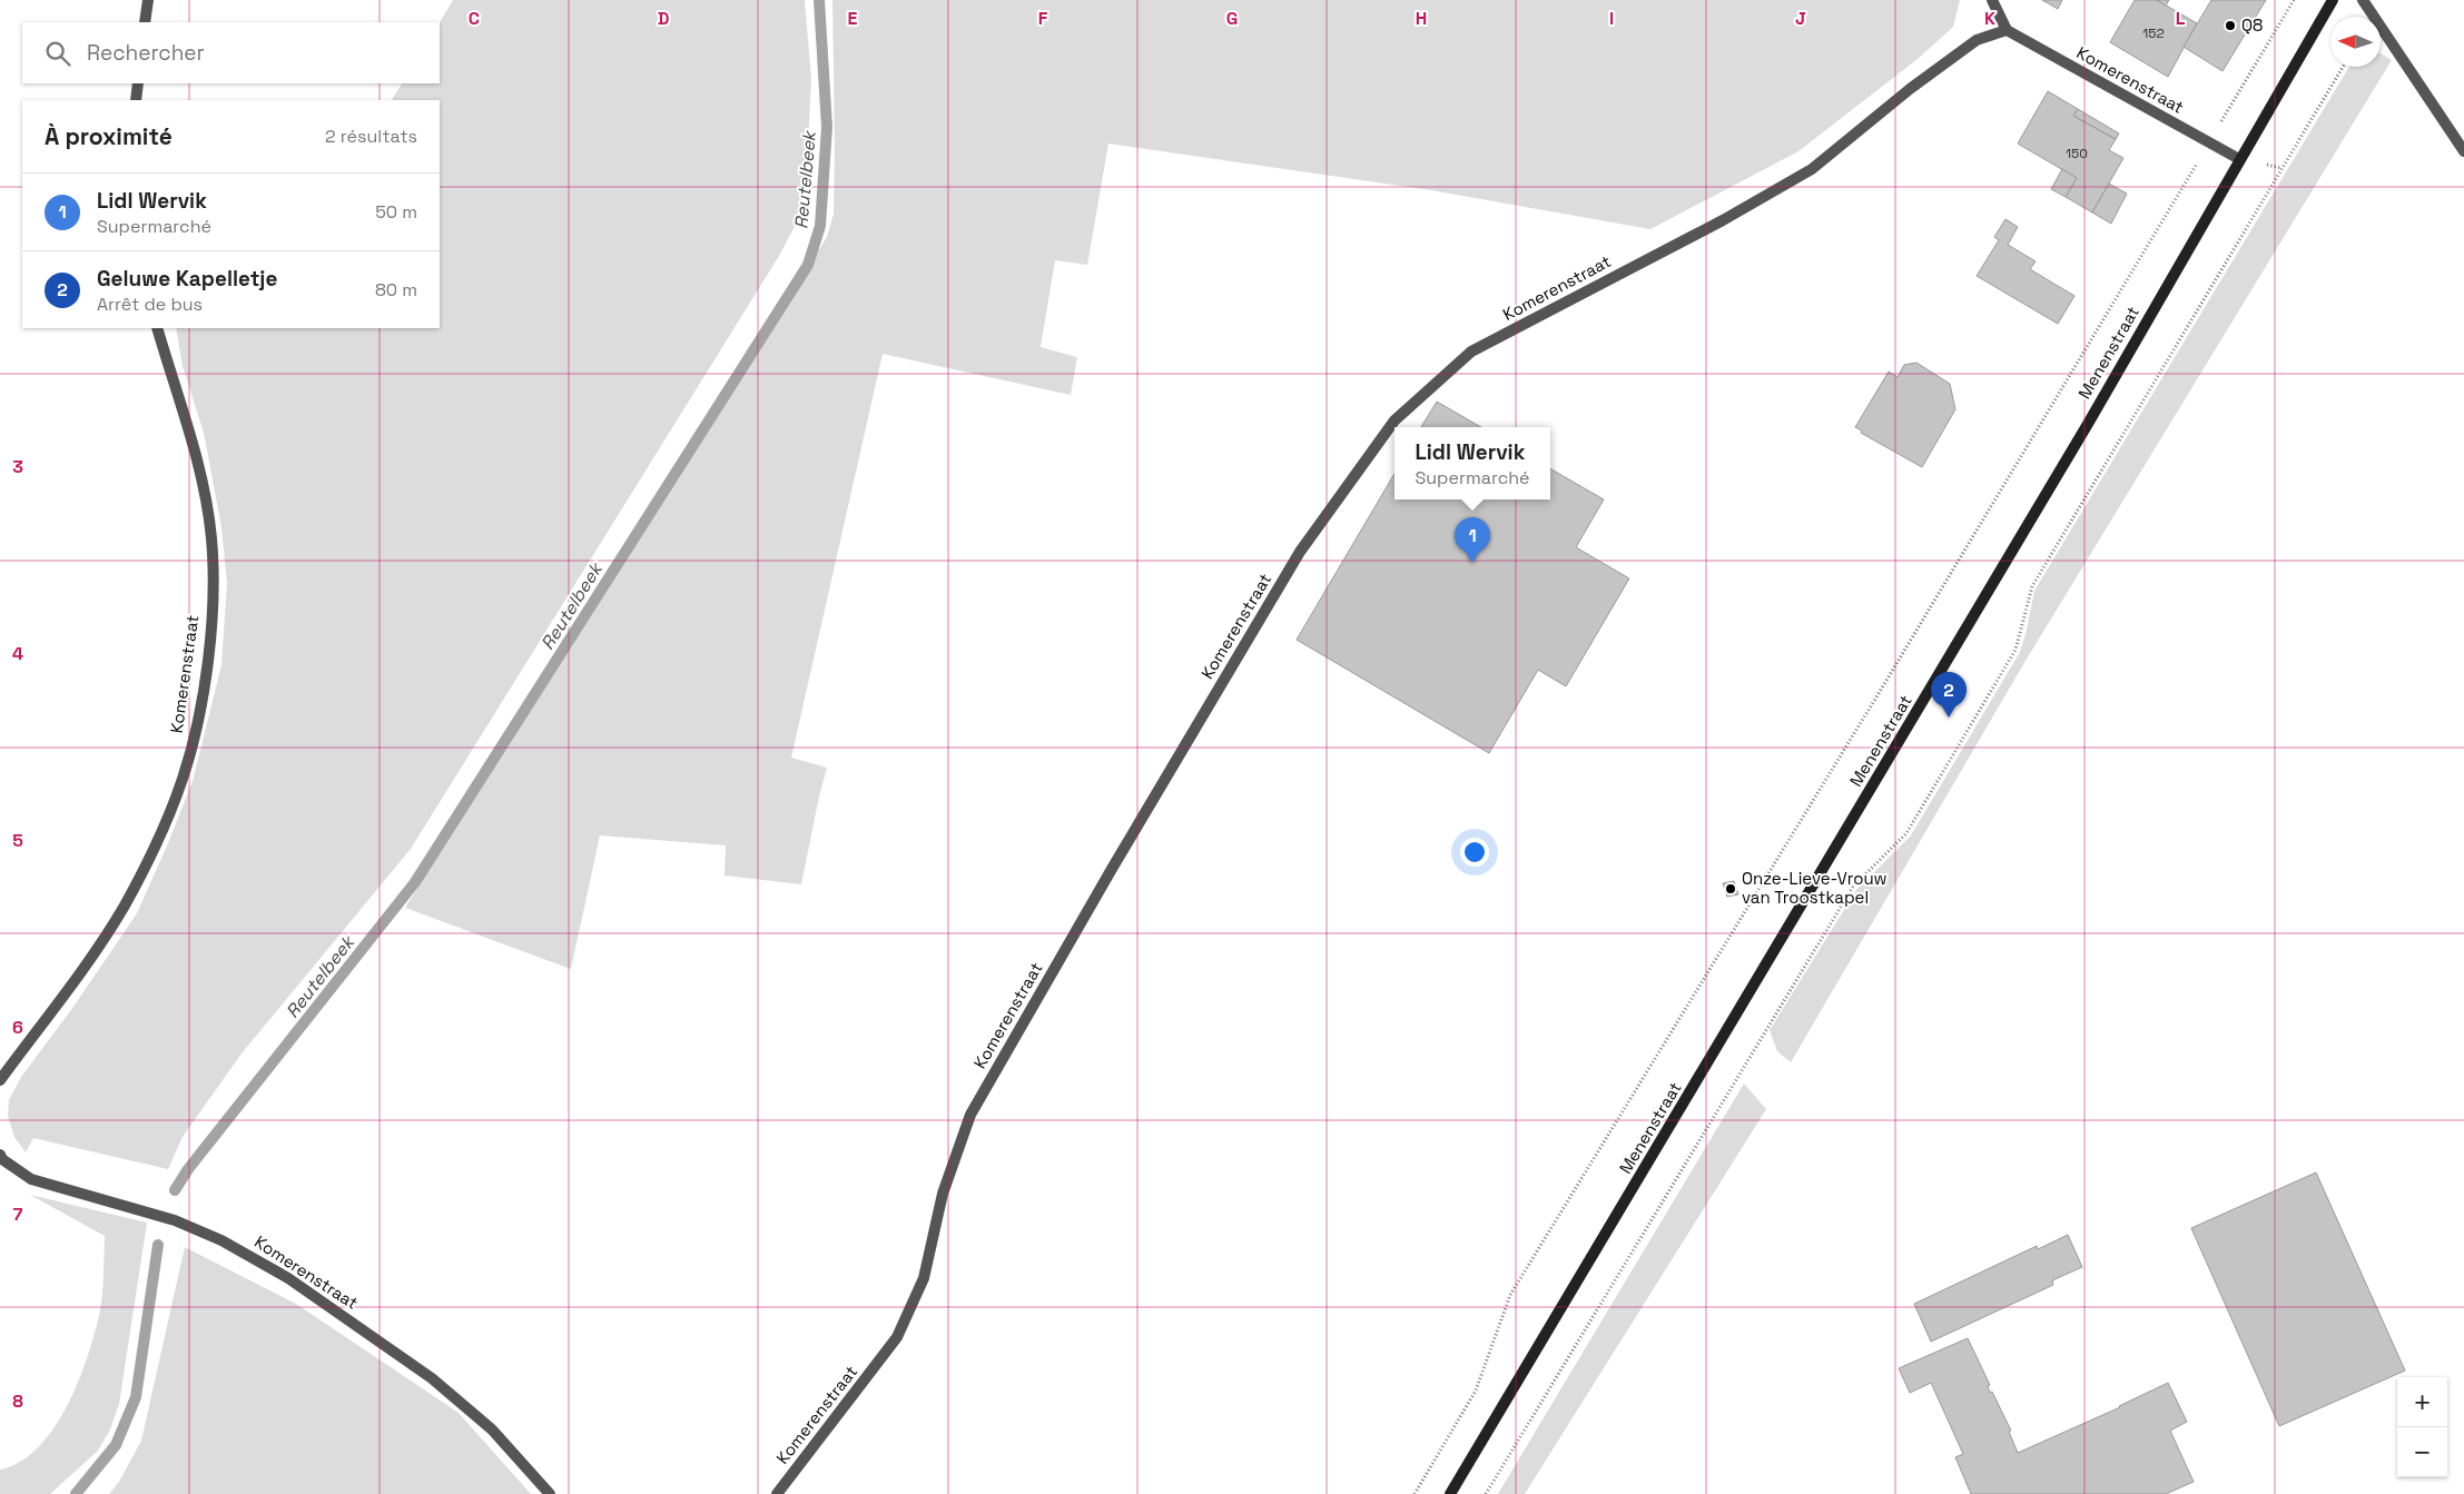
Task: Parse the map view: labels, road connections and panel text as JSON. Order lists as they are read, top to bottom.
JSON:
{
  "streets": {
    "street": ["Komerenstraat", "Menenstraat"]
  },
  "crossings": [
    ["Komerenstraat", "Menenstraat"]
  ],
  "water": ["Reutelbeek"],
  "places": ["Q8", "Onze-Lieve-Vrouw van Troostkapel"],
  "house_numbers": ["152", "150"],
  "north": "left",
  "page": {
    "search": "Rechercher",
    "heading": ["À proximité", "2 résultats"],
    "list": [
      {
        "mark": "1",
        "name": "Lidl Wervik",
        "note": "Supermarché",
        "value": "50 m"
      },
      {
        "mark": "2",
        "name": "Geluwe Kapelletje",
        "note": "Arrêt de bus",
        "value": "80 m"
      }
    ],
    "popup": ["Lidl Wervik", "Supermarché"],
    "pins": ["1", "2"],
    "map_buttons": ["+", "−"]
  },
  "grid": {
    "columns": [
      "C",
      "D",
      "E",
      "F",
      "G",
      "H",
      "I",
      "J",
      "K",
      "L"
    ],
    "rows": [
      "3",
      "4",
      "5",
      "6",
      "7",
      "8"
    ]
  }
}
